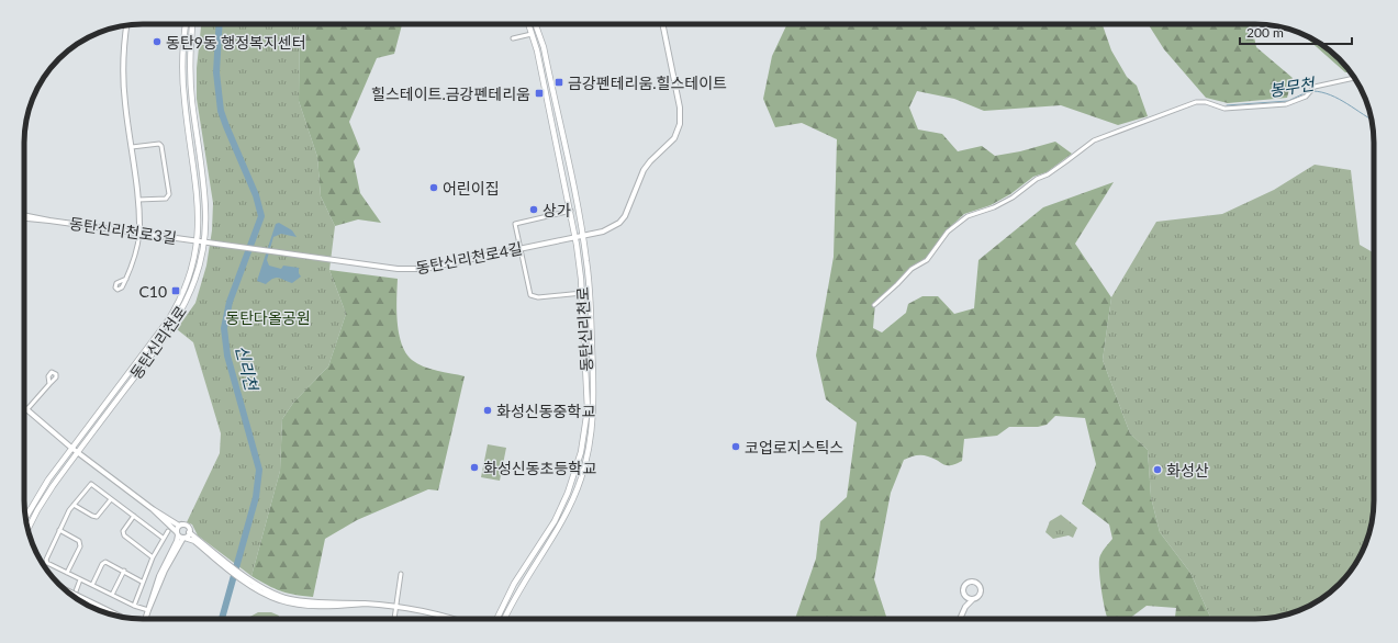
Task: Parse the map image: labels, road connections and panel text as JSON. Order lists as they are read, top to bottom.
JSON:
{
  "streets": {
    "main road": ["동탄신리천로"],
    "street": ["동탄신리천로3길", "동탄신리천로4길"]
  },
  "crossings": [
    ["동탄신리천로3길", "동탄신리천로4길"],
    ["동탄신리천로3길", "동탄신리천로"],
    ["동탄신리천로4길", "동탄신리천로"]
  ],
  "water": ["봉무천", "신리천"],
  "parks": ["동탄다올공원"],
  "places": {
    "other": [
      "동탄9동 행정복지센터",
      "어린이집",
      "상가",
      "화성신동중학교",
      "코업로지스틱스",
      "화성신동초등학교",
      "화성산"
    ],
    "transit": ["금강펜테리움.힐스테이트", "힐스테이트.금강펜테리움", "C10"]
  },
  "scale_bar": "200 m"
}
